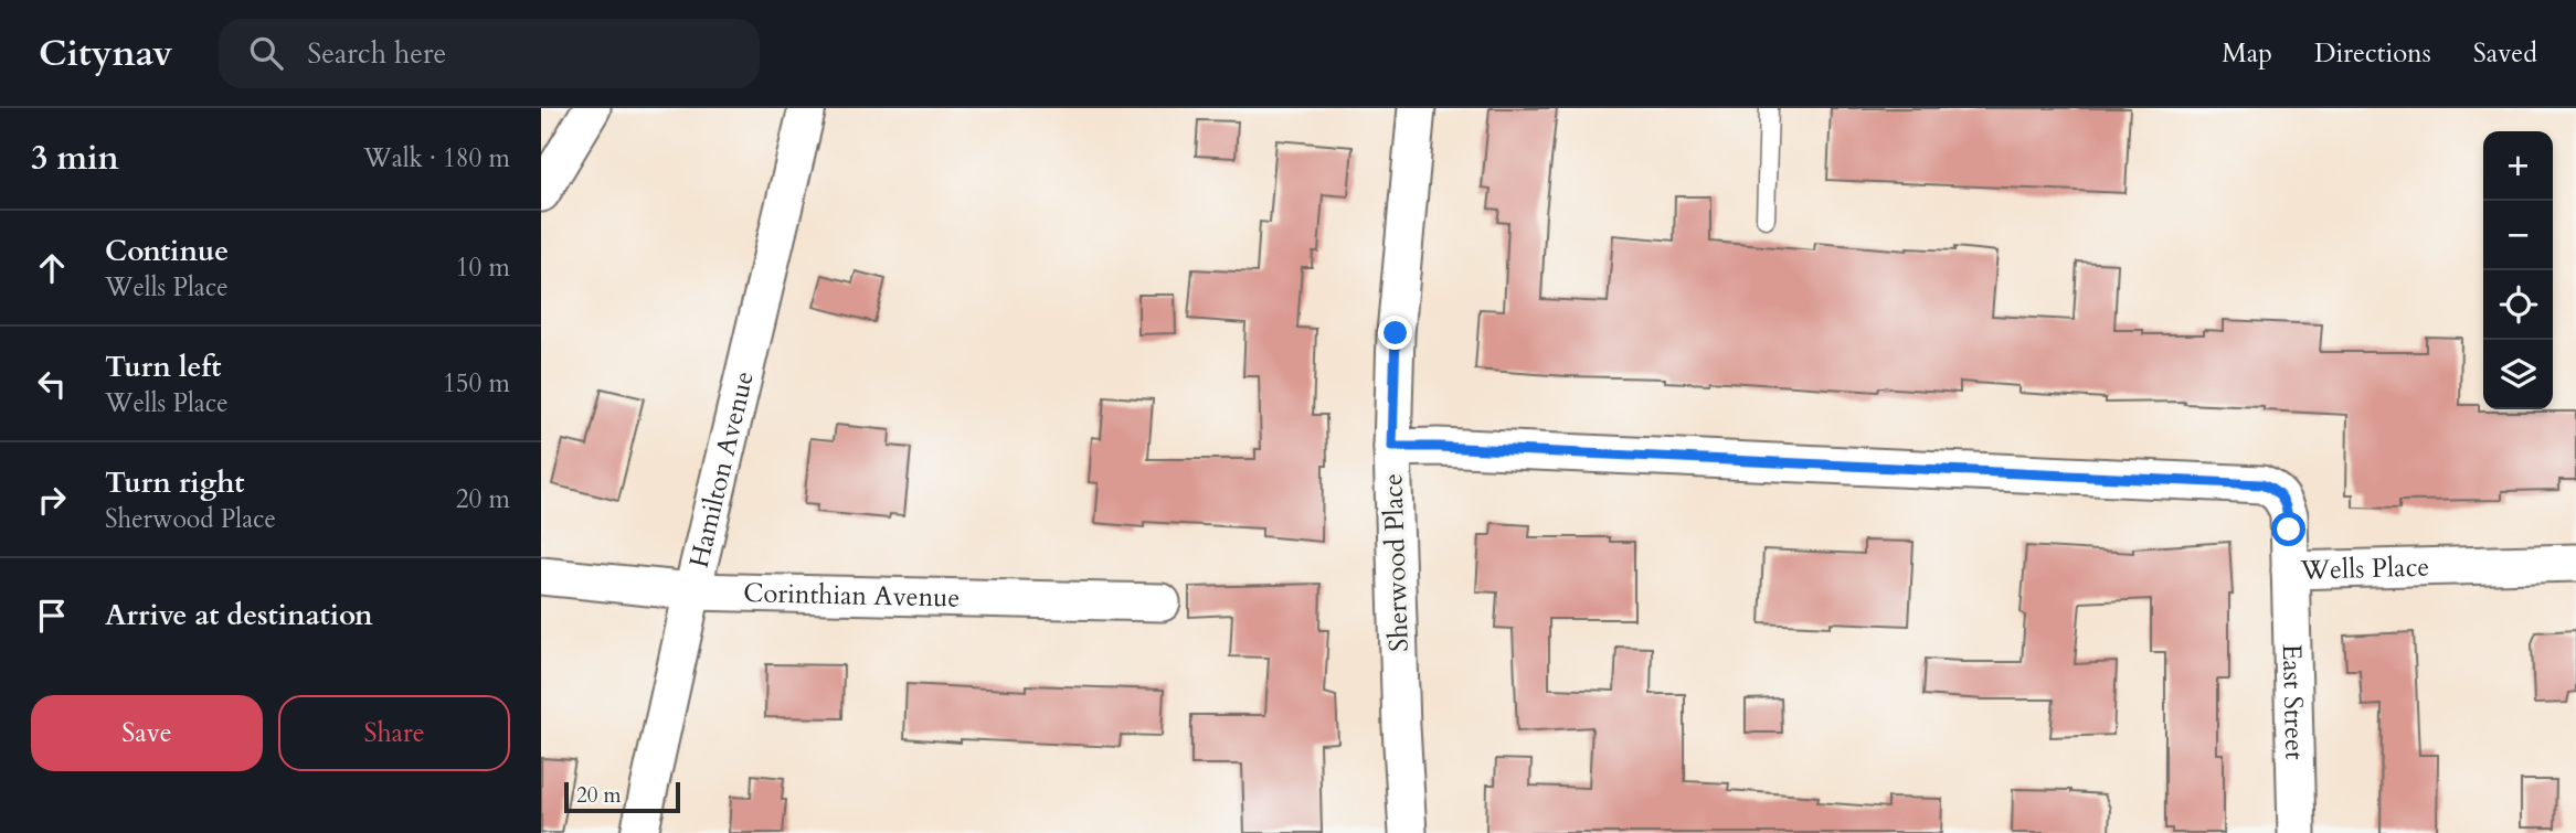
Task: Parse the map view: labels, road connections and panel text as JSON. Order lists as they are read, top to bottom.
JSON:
{
  "streets": {
    "street": [
      "Hamilton Avenue",
      "Sherwood Place",
      "Wells Place",
      "Corinthian Avenue",
      "East Street"
    ]
  },
  "crossings": [
    ["Hamilton Avenue", "Corinthian Avenue"],
    ["Sherwood Place", "Wells Place"],
    ["Wells Place", "East Street"]
  ],
  "scale_bar": "20 m",
  "page": {
    "header": "Citynav",
    "search": "Search here",
    "nav": ["Map", "Directions", "Saved"],
    "heading": ["3 min", "Walk · 180 m"],
    "map_buttons": ["+", "−"],
    "list": [
      ["Continue", "Wells Place", "10 m"],
      ["Turn left", "Wells Place", "150 m"],
      ["Turn right", "Sherwood Place", "20 m"],
      "Arrive at destination"
    ],
    "buttons": ["Save", "Share"],
    "scale": "20 m"
  }
}
